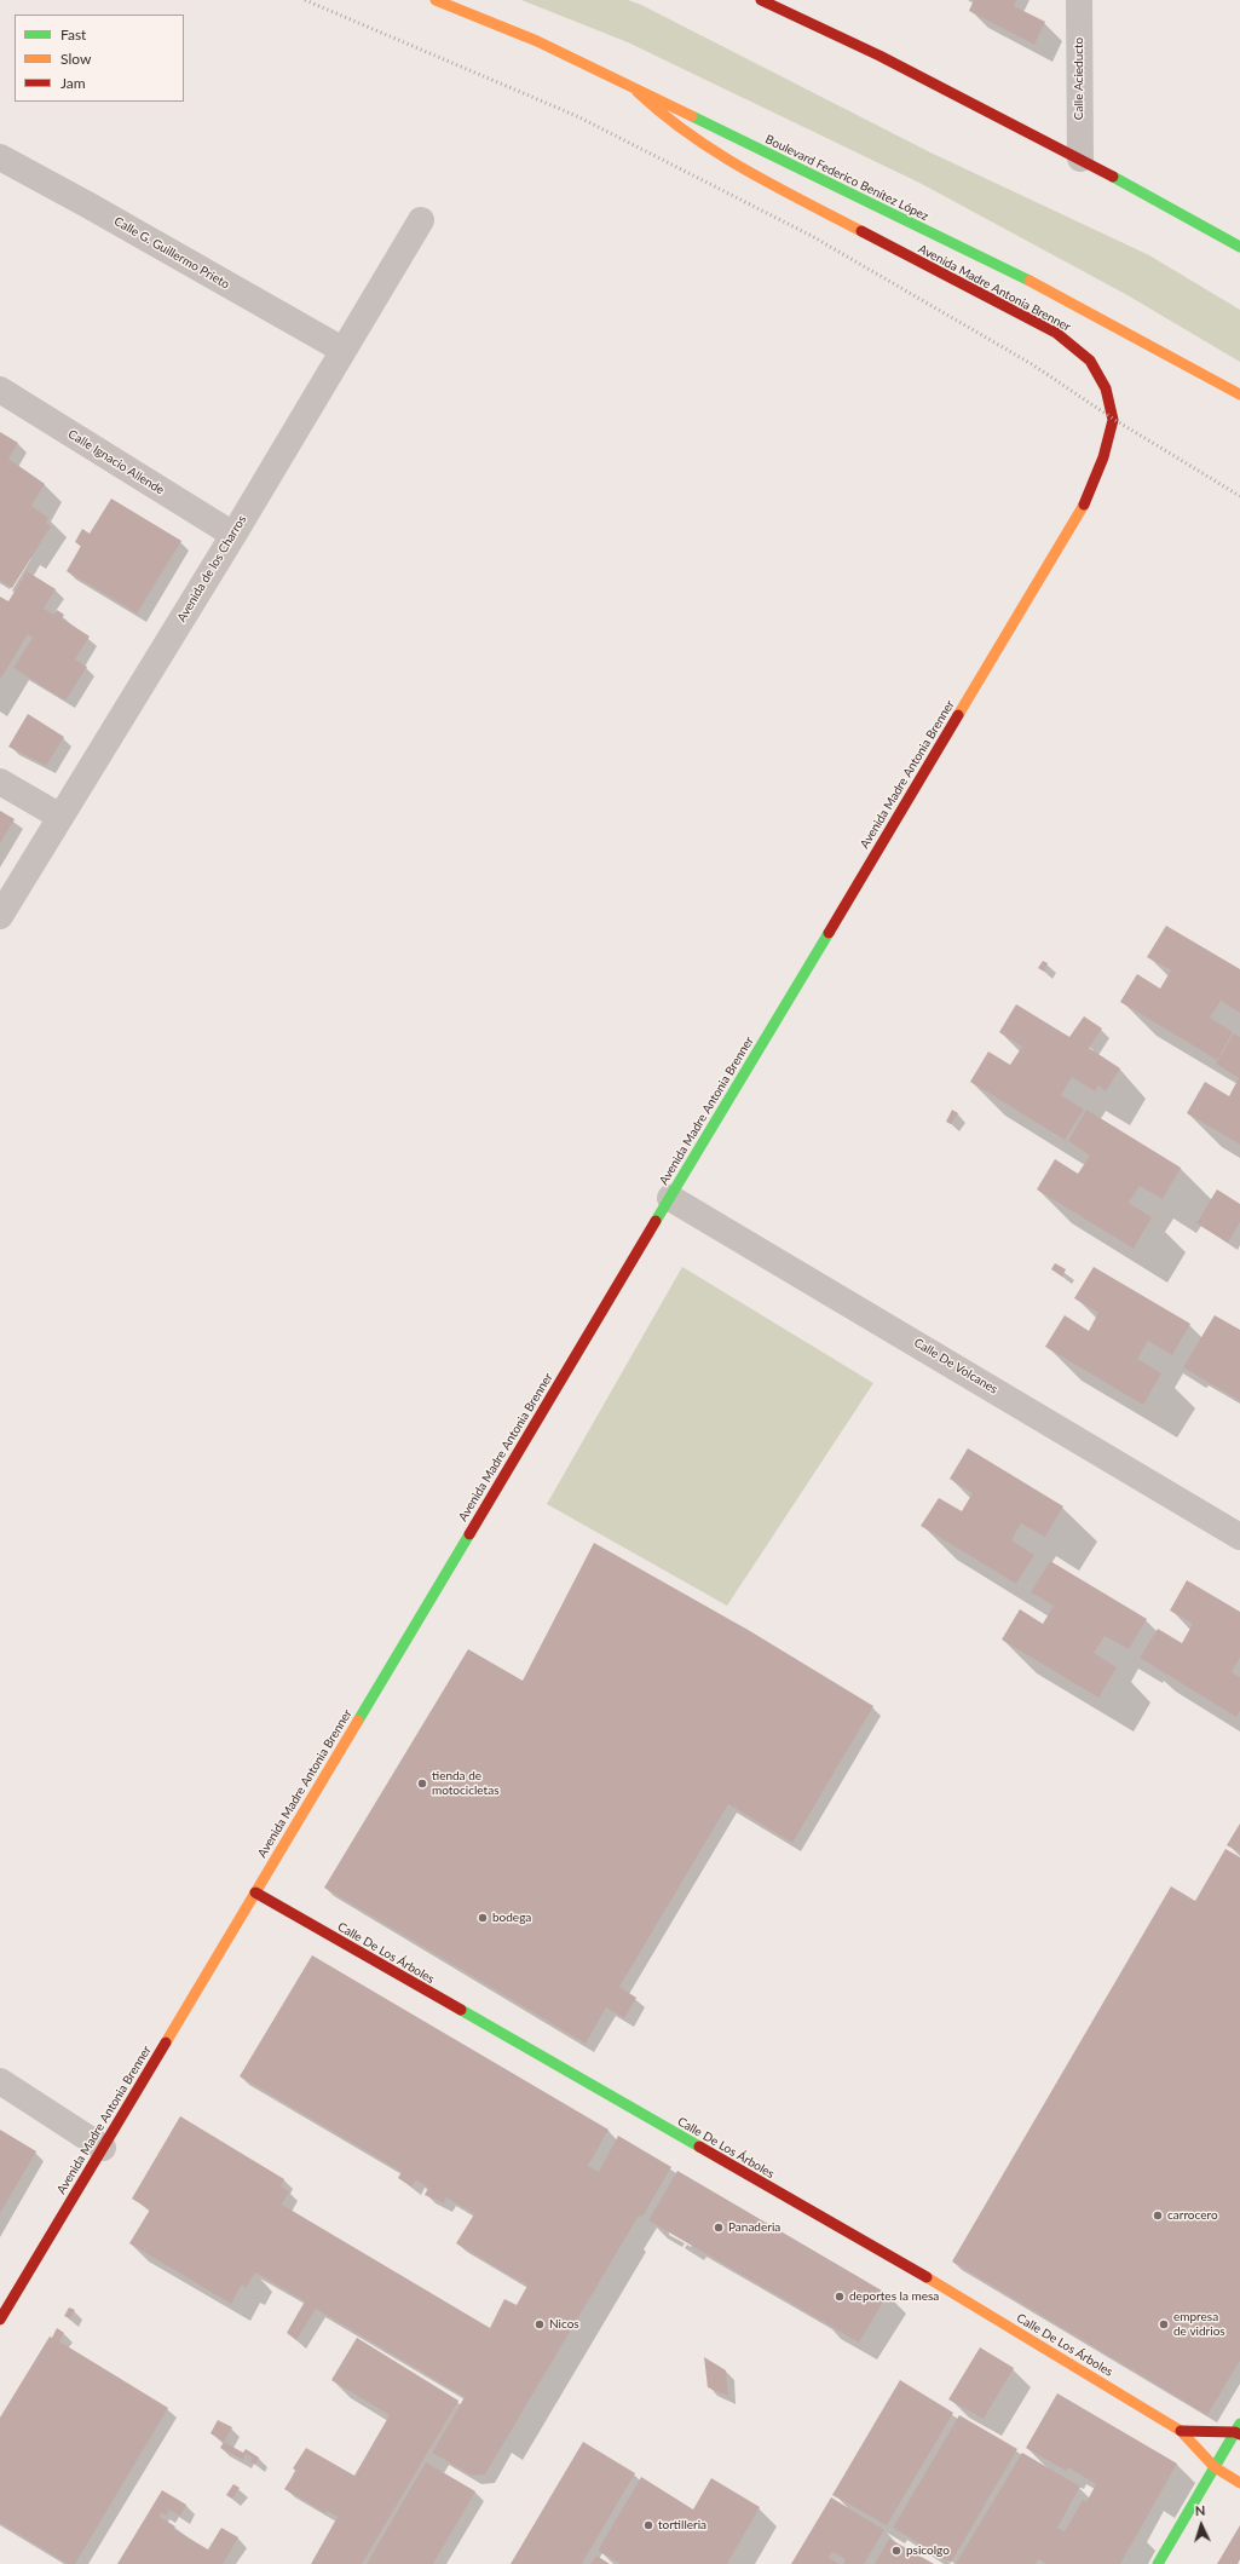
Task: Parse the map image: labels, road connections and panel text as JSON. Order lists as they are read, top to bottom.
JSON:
{
  "streets": {
    "street": [
      "Calle Acieducto",
      "Boulevard Federico Benítez López",
      "Calle G. Guillermo Prieto",
      "Avenida Madre Antonia Brenner",
      "Calle Ignacio Allende",
      "Avenida de los Charros",
      "Calle De Volcanes",
      "Calle De Los Árboles"
    ]
  },
  "crossings": [
    ["Boulevard Federico Benítez López", "Avenida Madre Antonia Brenner"],
    ["Calle G. Guillermo Prieto", "Avenida de los Charros"],
    ["Avenida Madre Antonia Brenner", "Calle De Volcanes"],
    ["Avenida Madre Antonia Brenner", "Calle De Los Árboles"],
    ["Calle Ignacio Allende", "Avenida de los Charros"]
  ],
  "places": [
    "tienda de motocicletas",
    "bodega",
    "carrocero",
    "Panaderia",
    "deportes la mesa",
    "Nicos",
    "empresa de vidrios",
    "tortilleria",
    "psicolgo"
  ],
  "legend": ["Fast", "Slow", "Jam"],
  "north": "top"
}
